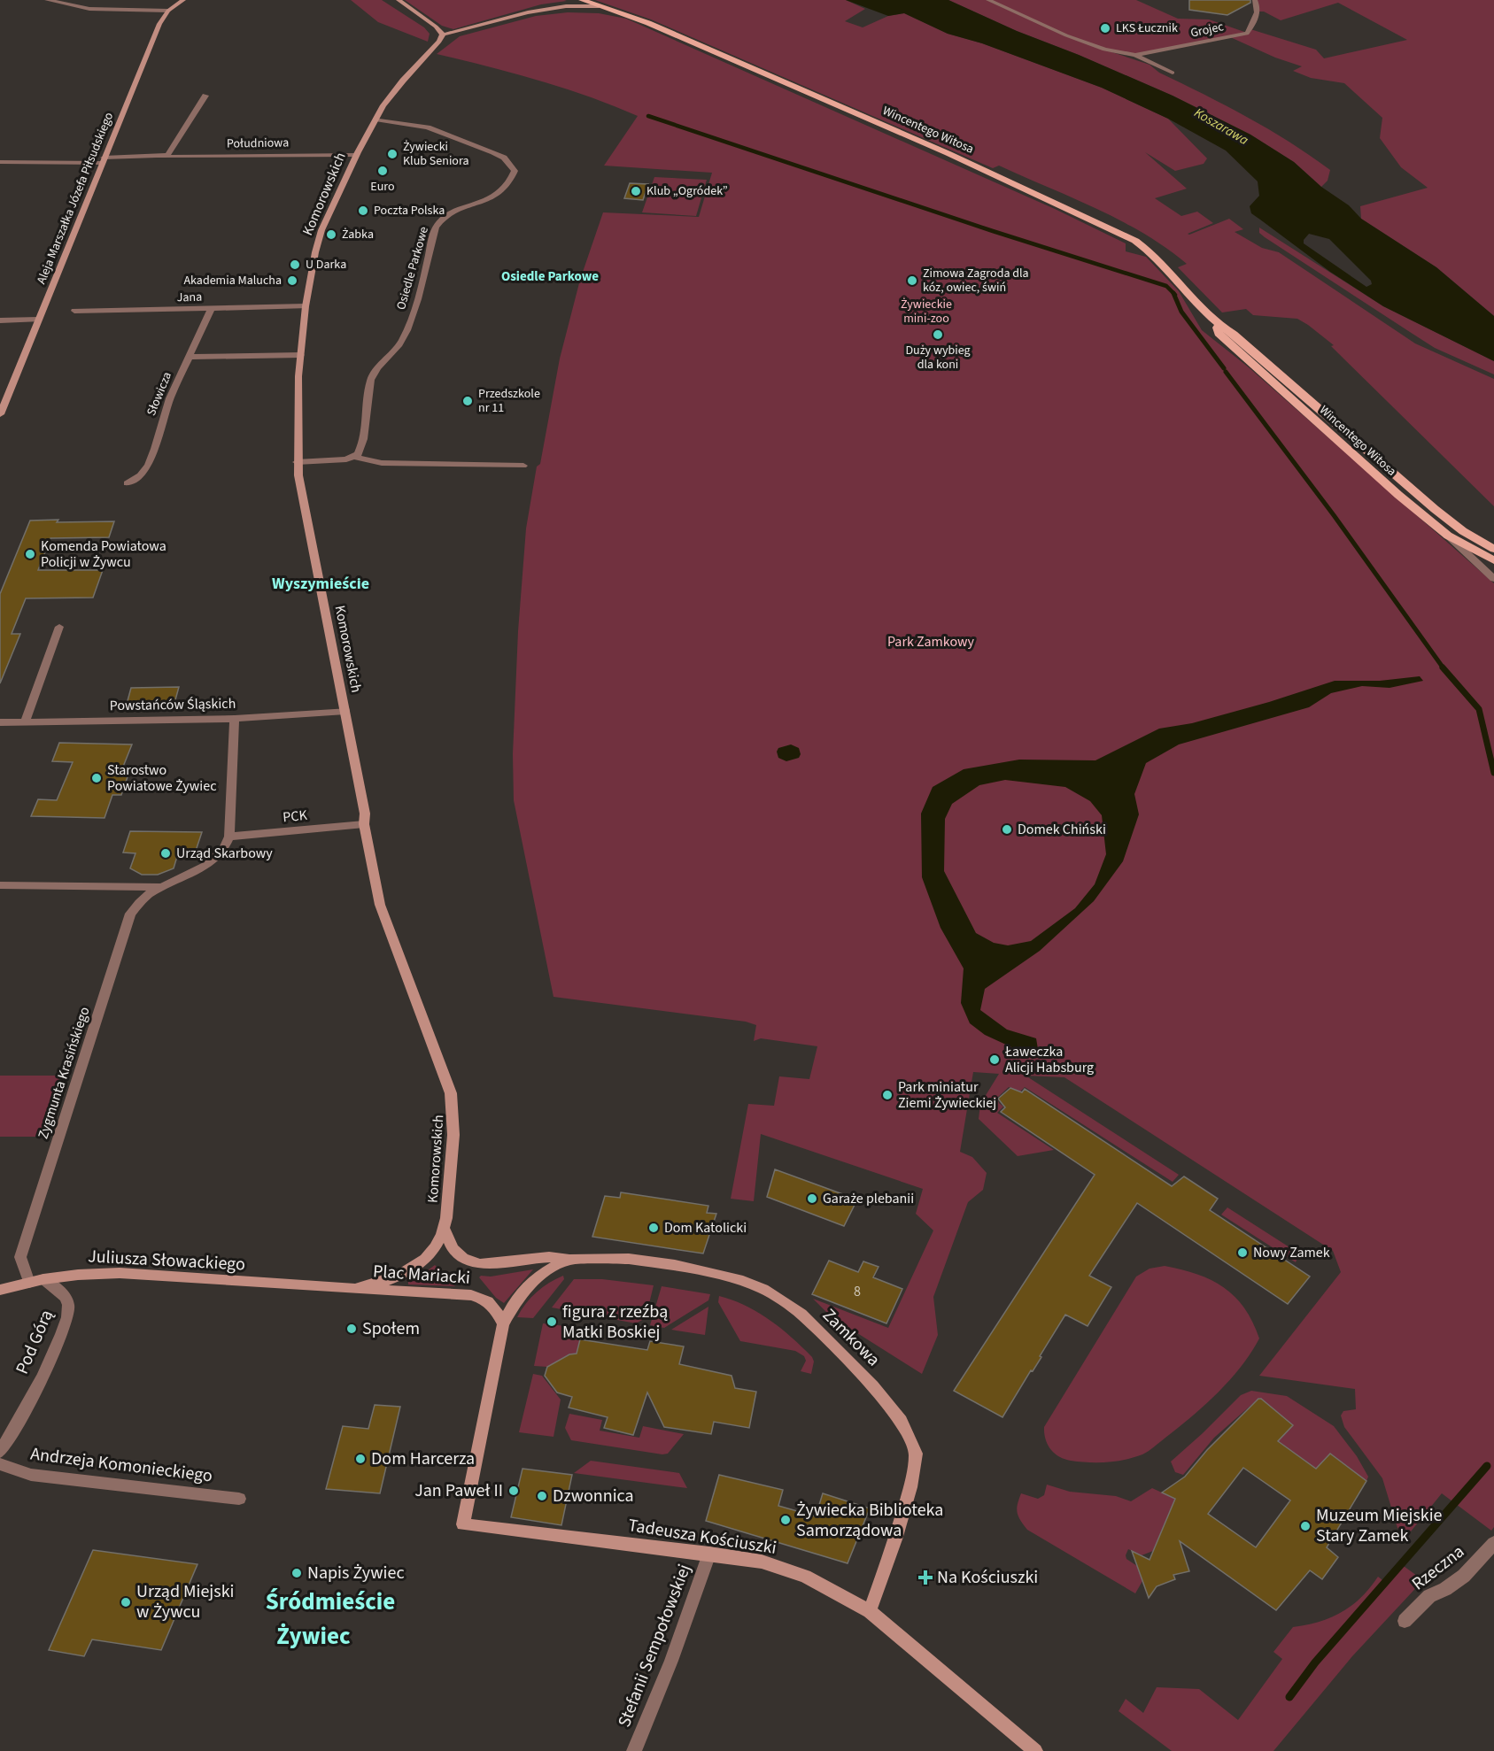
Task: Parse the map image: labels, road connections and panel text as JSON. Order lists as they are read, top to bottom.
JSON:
{
  "streets": {
    "main road": ["Wincentego Witosa"],
    "street": [
      "Grojec",
      "Południowa",
      "Komorowskich",
      "Aleja Marszałka Józefa Piłsudskiego",
      "Osiedle Parkowe",
      "Jana",
      "Słowicza",
      "Powstańców Śląskich",
      "PCK",
      "Zygmunta Krasińskiego",
      "Juliusza Słowackiego",
      "Plac Mariacki",
      "Zamkowa",
      "Pod Górą",
      "Andrzeja Komonieckiego",
      "Tadeusza Kościuszki",
      "Rzeczna",
      "Stefanii Sempołowskiej"
    ]
  },
  "crossings": [
    ["Wincentego Witosa", "Komorowskich"],
    ["Południowa", "Komorowskich"],
    ["Południowa", "Aleja Marszałka Józefa Piłsudskiego"],
    ["Komorowskich", "Osiedle Parkowe"],
    ["Komorowskich", "Jana"],
    ["Komorowskich", "Powstańców Śląskich"],
    ["Komorowskich", "PCK"],
    ["Komorowskich", "Plac Mariacki"],
    ["Komorowskich", "Zamkowa"],
    ["Jana", "Słowicza"],
    ["PCK", "Zygmunta Krasińskiego"],
    ["Zygmunta Krasińskiego", "Juliusza Słowackiego"],
    ["Juliusza Słowackiego", "Plac Mariacki"],
    ["Juliusza Słowackiego", "Pod Górą"],
    ["Plac Mariacki", "Zamkowa"],
    ["Zamkowa", "Tadeusza Kościuszki"],
    ["Tadeusza Kościuszki", "Stefanii Sempołowskiej"]
  ],
  "districts": [
    "Osiedle Parkowe",
    "Wyszymieście",
    "Śródmieście",
    "Żywiec"
  ],
  "water": ["Koszarawa"],
  "parks": ["Żywieckie mini-zoo", "Park Zamkowy"],
  "places": {
    "other": [
      "LKS Łucznik",
      "Żywiecki Klub Seniora",
      "Euro",
      "Klub „Ogródek”",
      "Poczta Polska",
      "Żabka",
      "U Darka",
      "Akademia Malucha",
      "Zimowa Zagroda dla kóz, owiec, świń",
      "Duży wybieg dla koni",
      "Przedszkole nr 11",
      "Komenda Powiatowa Policji w Żywcu",
      "Starostwo Powiatowe Żywiec",
      "Domek Chiński",
      "Urząd Skarbowy",
      "Ławeczka Alicji Habsburg",
      "Park miniatur Ziemi Żywieckiej",
      "Garaże plebanii",
      "Dom Katolicki",
      "Nowy Zamek",
      "figura z rzeźbą Matki Boskiej",
      "Społem",
      "Dom Harcerza",
      "Jan Paweł II",
      "Dzwonnica",
      "Żywiecka Biblioteka Samorządowa",
      "Muzeum Miejskie Stary Zamek",
      "Napis Żywiec",
      "Urząd Miejski w Żywcu"
    ],
    "health": ["Na Kościuszki"]
  },
  "house_numbers": ["8"]
}
